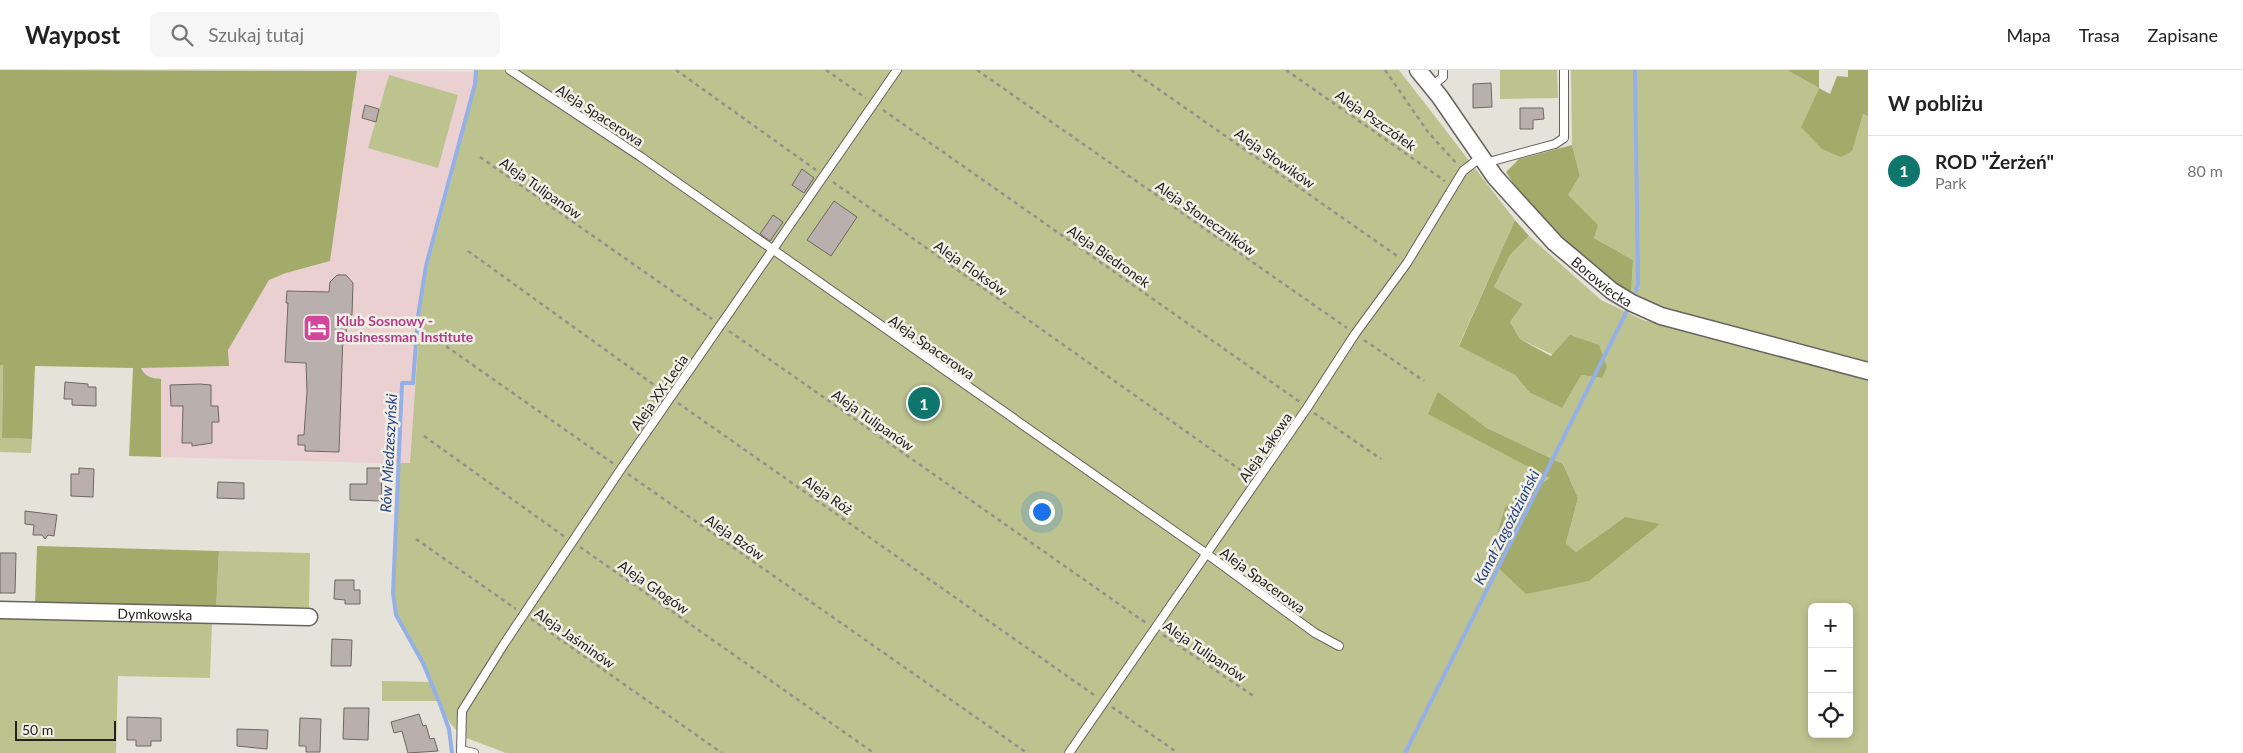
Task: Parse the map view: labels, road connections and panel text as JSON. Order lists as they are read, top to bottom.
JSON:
{
  "streets": {
    "street": ["Borowiecka", "Dymkowska"],
    "lane": ["Aleja Spacerowa", "Aleja XX-Lecia", "Aleja Łąkowa"],
    "path": [
      "Aleja Pszczółek",
      "Aleja Słowików",
      "Aleja Tulipanów",
      "Aleja Słoneczników",
      "Aleja Biedronek",
      "Aleja Floksów",
      "Aleja Róż",
      "Aleja Bzów",
      "Aleja Głogów",
      "Aleja Jaśminów"
    ]
  },
  "crossings": [
    ["Aleja Spacerowa", "Aleja XX-Lecia"],
    ["Aleja Spacerowa", "Aleja Łąkowa"],
    ["Aleja Pszczółek", "Aleja Łąkowa"],
    ["Aleja Słowików", "Aleja Łąkowa"],
    ["Aleja Tulipanów", "Aleja XX-Lecia"],
    ["Aleja Tulipanów", "Aleja Łąkowa"],
    ["Aleja Słoneczników", "Aleja Łąkowa"],
    ["Aleja Biedronek", "Aleja XX-Lecia"],
    ["Aleja Biedronek", "Aleja Łąkowa"],
    ["Aleja Floksów", "Aleja XX-Lecia"],
    ["Aleja Floksów", "Aleja Łąkowa"],
    ["Borowiecka", "Aleja Łąkowa"],
    ["Aleja XX-Lecia", "Aleja Róż"],
    ["Aleja XX-Lecia", "Aleja Bzów"],
    ["Aleja XX-Lecia", "Aleja Głogów"],
    ["Aleja XX-Lecia", "Aleja Jaśminów"],
    ["Aleja Łąkowa", "Aleja Róż"]
  ],
  "water": ["Rów Miedzeszyński", "Kanał Zagoździański"],
  "places": {
    "hotel": ["Klub Sosnowy - Businessman Institute"]
  },
  "scale_bar": "50 m",
  "page": {
    "header": "Waypost",
    "search": "Szukaj tutaj",
    "nav": ["Mapa", "Trasa", "Zapisane"],
    "heading": "W pobliżu",
    "list": [
      {
        "mark": "1",
        "name": "ROD \"Żerżeń\"",
        "note": "Park",
        "value": "80 m"
      }
    ],
    "pins": "1",
    "map_buttons": ["+", "−"],
    "scale": "50 m"
  }
}
